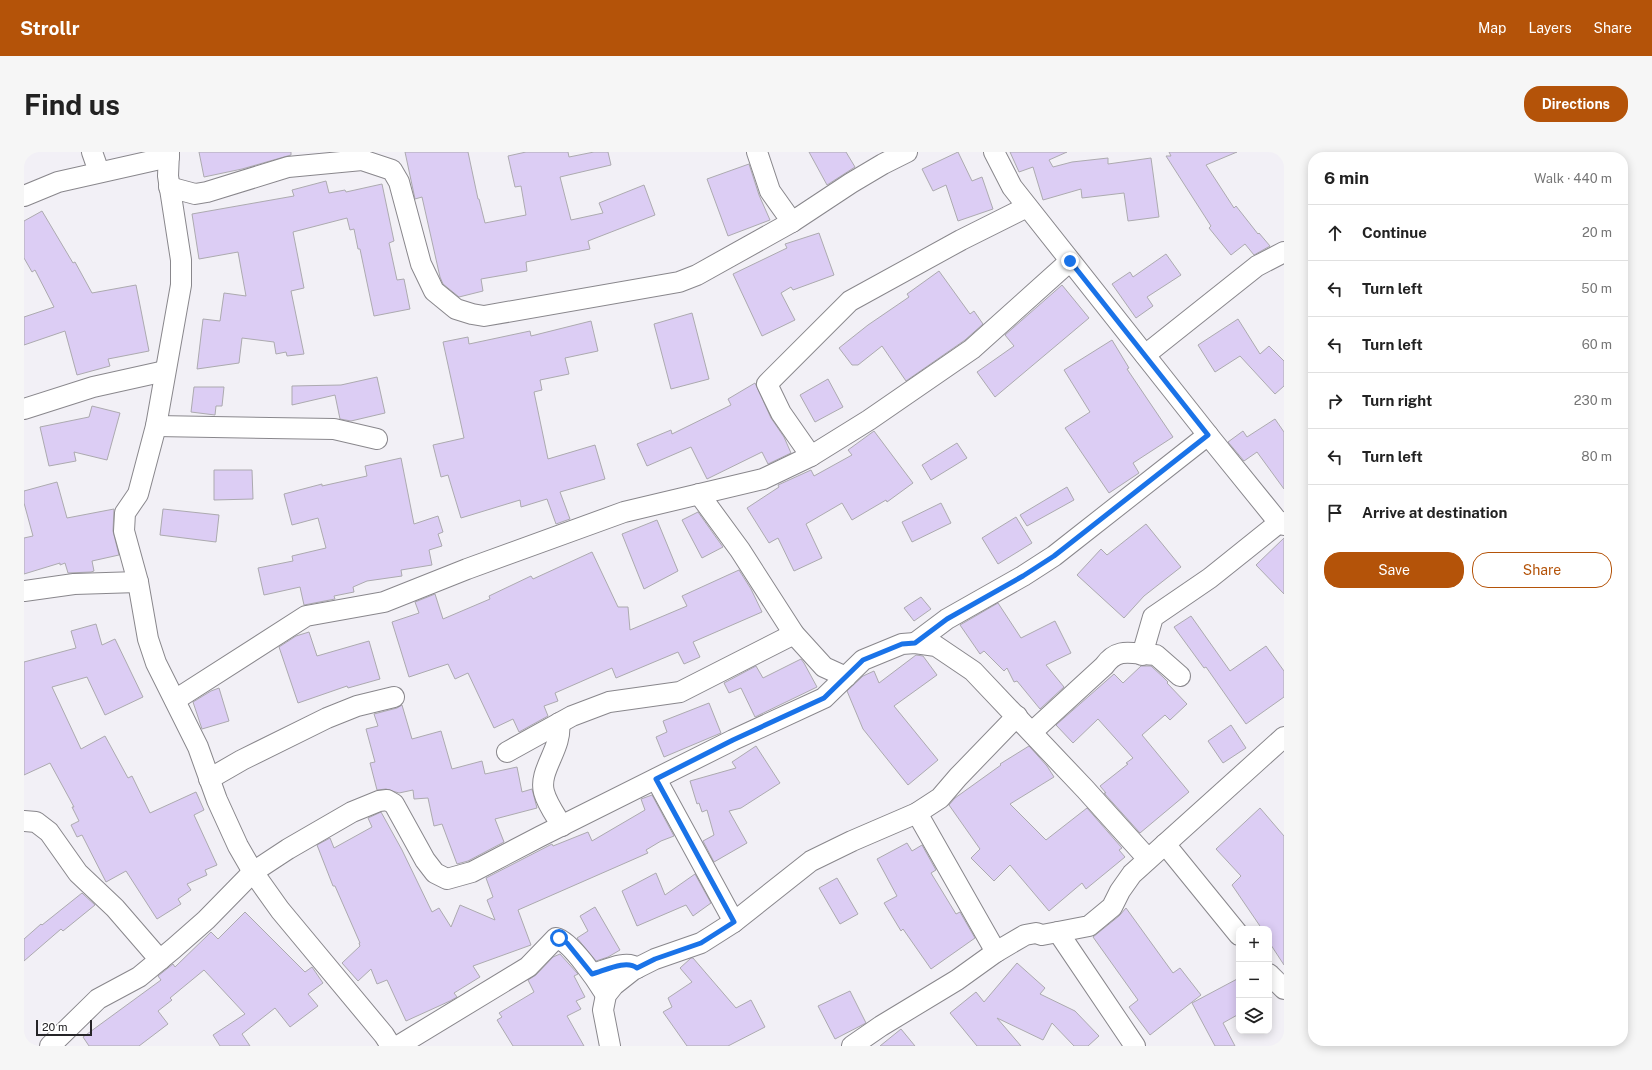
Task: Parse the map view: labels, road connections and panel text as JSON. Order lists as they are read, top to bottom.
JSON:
{
  "scale_bar": "20 m",
  "page": {
    "header": "Strollr",
    "nav": ["Map", "Layers", "Share"],
    "buttons": [
      "Directions",
      ["Save", "Share"]
    ],
    "title": "Find us",
    "heading": ["6 min", "Walk · 440 m"],
    "list": [
      ["Continue", "20 m"],
      ["Turn left", "50 m"],
      ["Turn left", "60 m"],
      ["Turn right", "230 m"],
      ["Turn left", "80 m"],
      "Arrive at destination"
    ],
    "map_buttons": ["+", "−"],
    "scale": "20 m"
  }
}
